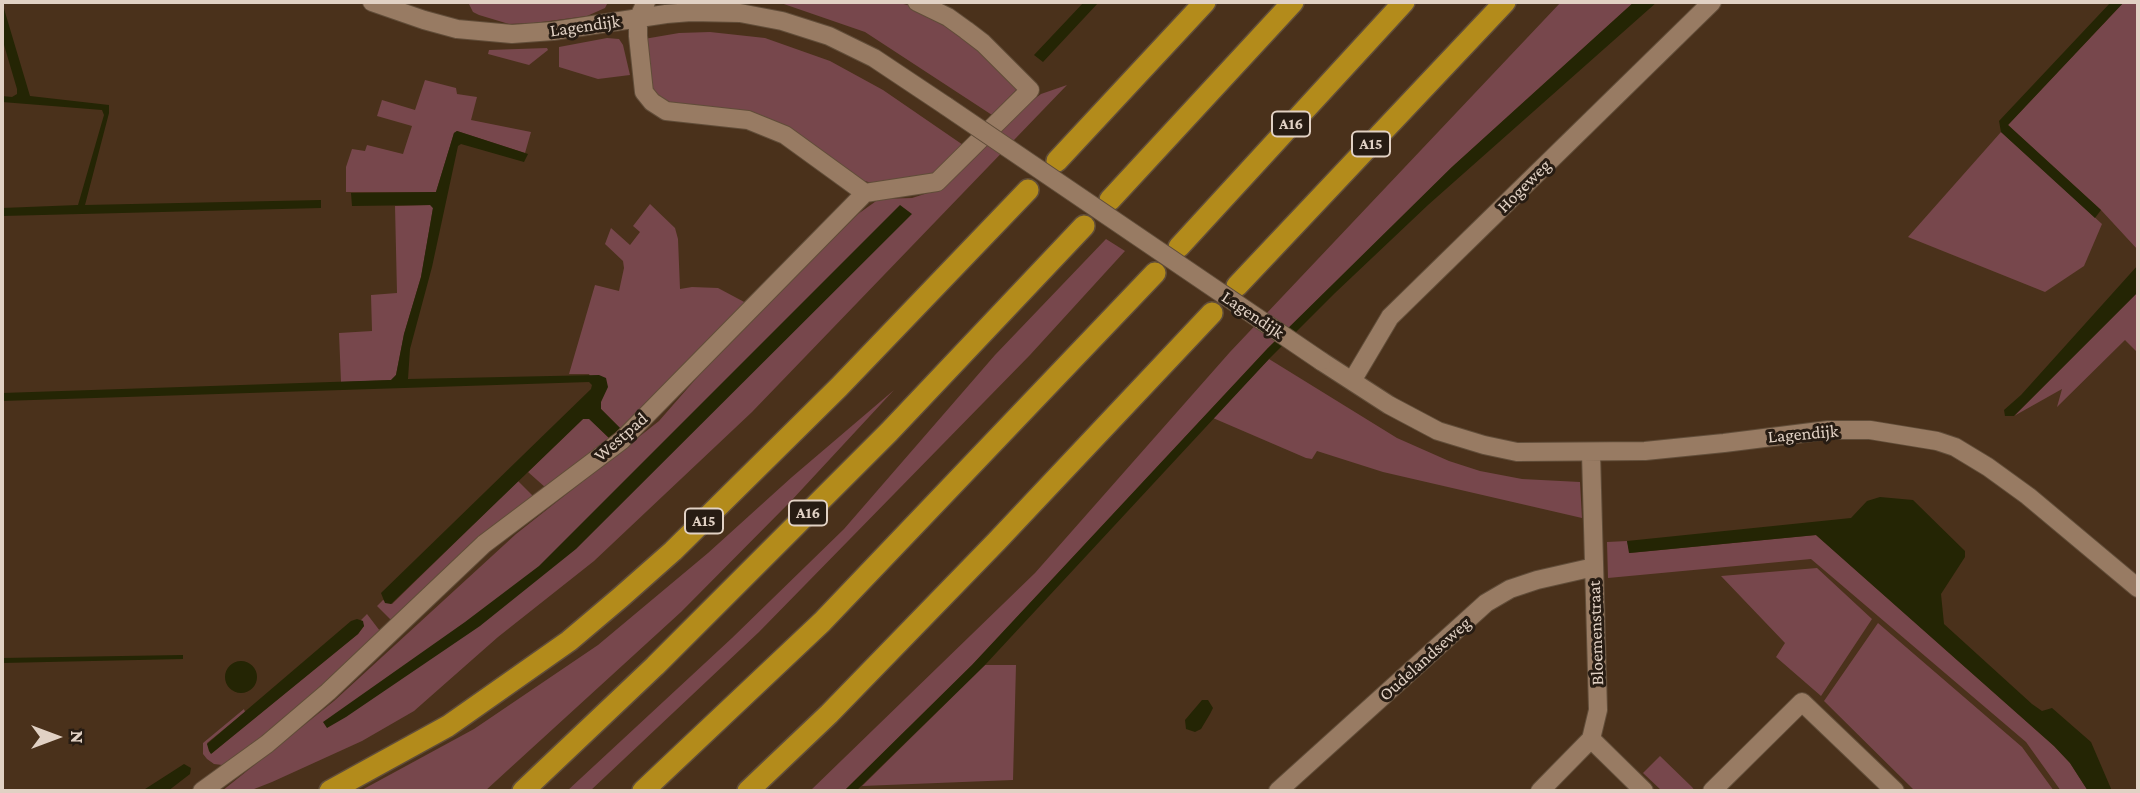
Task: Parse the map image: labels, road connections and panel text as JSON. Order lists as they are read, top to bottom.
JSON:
{
  "streets": {
    "highway": ["A16", "A15"],
    "street": [
      "Lagendijk",
      "Hogeweg",
      "Westpad",
      "Bloemenstraat",
      "Oudelandseweg"
    ]
  },
  "crossings": [
    ["Lagendijk", "Hogeweg"],
    ["Lagendijk", "Bloemenstraat"],
    ["Bloemenstraat", "Oudelandseweg"]
  ],
  "north": "right"
}
